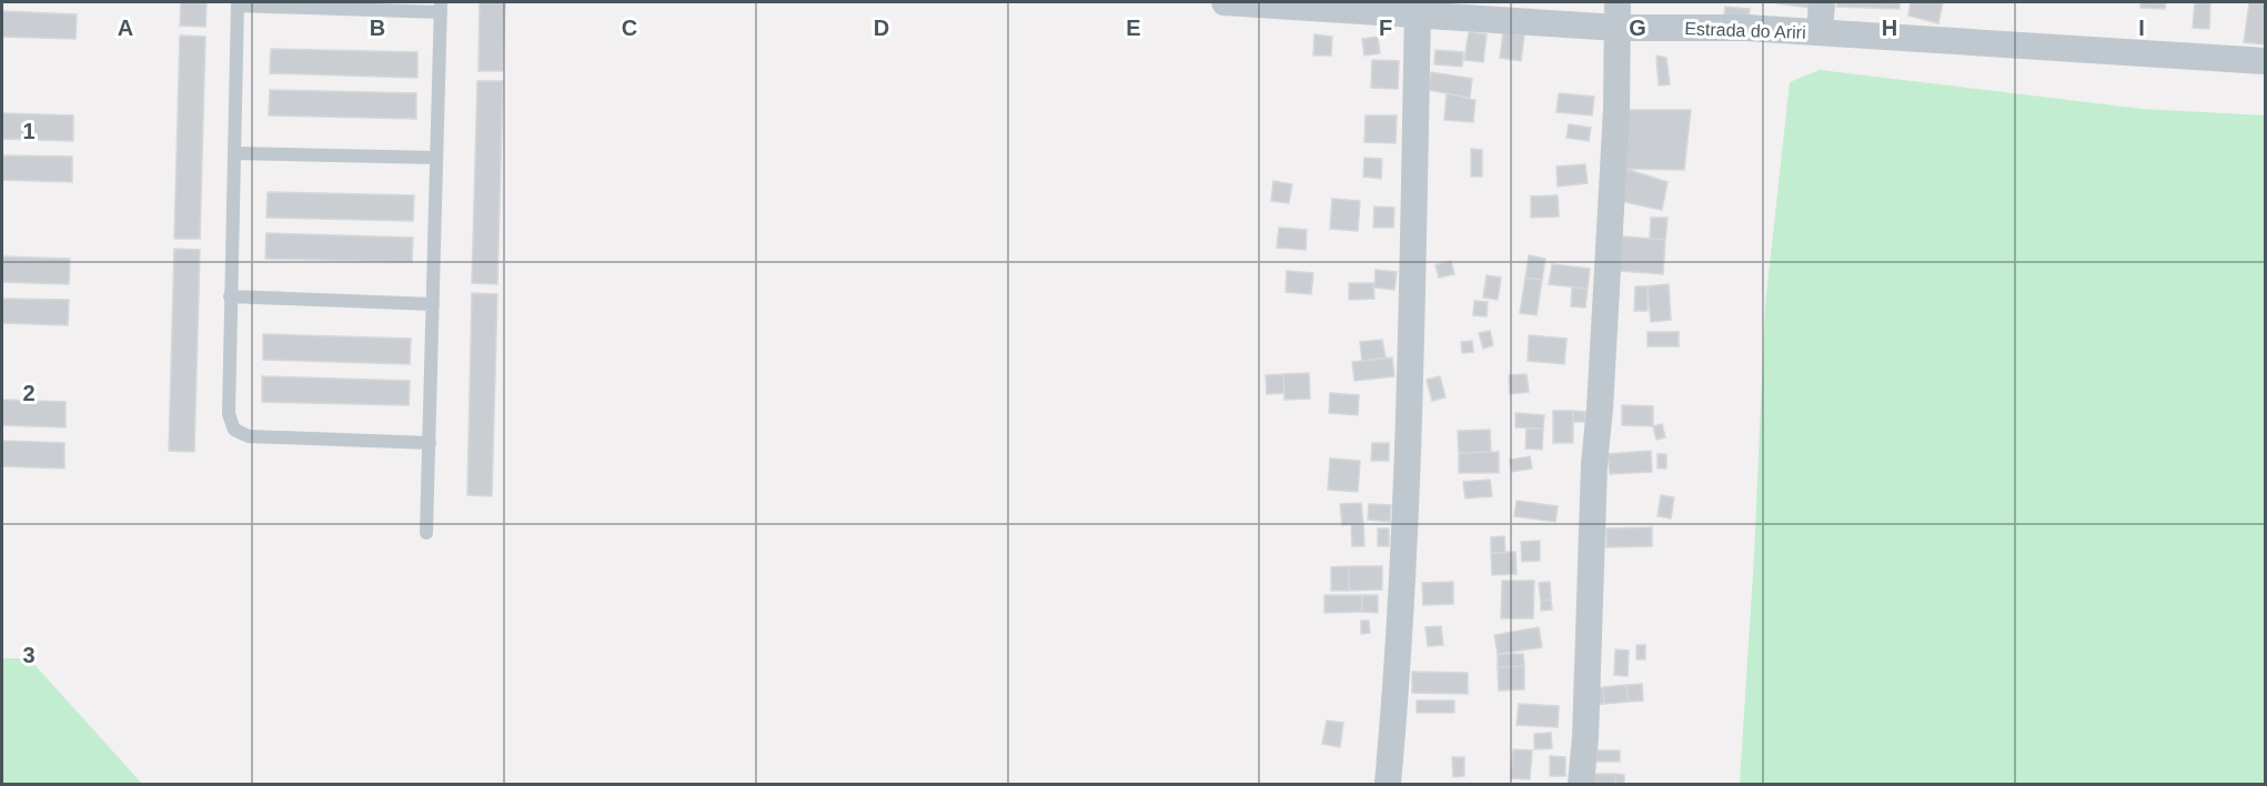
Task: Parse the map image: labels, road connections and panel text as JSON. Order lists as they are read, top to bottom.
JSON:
{
  "streets": {
    "street": ["Estrada do Ariri"]
  },
  "grid": {
    "columns": [
      "A",
      "B",
      "C",
      "D",
      "E",
      "F",
      "G",
      "H",
      "I"
    ],
    "rows": ["1", "2", "3"]
  }
}
